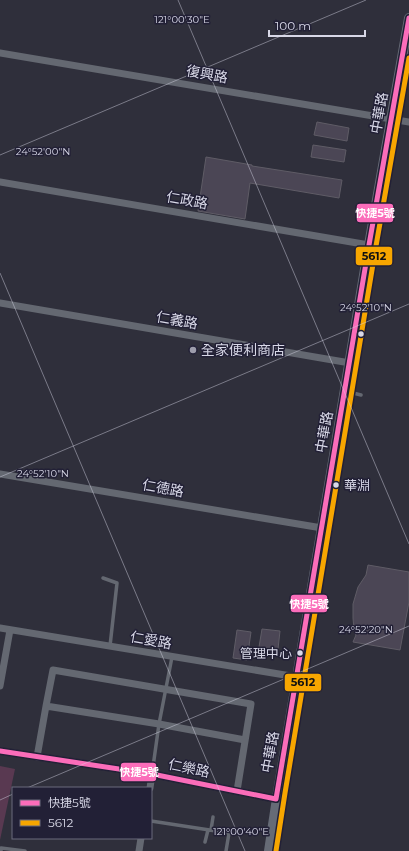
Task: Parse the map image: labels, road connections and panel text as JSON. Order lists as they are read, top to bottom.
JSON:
{
  "streets": {
    "street": [
      "復興路",
      "中華路",
      "仁政路",
      "仁義路",
      "仁德路",
      "仁愛路",
      "仁樂路"
    ]
  },
  "crossings": [
    ["復興路", "中華路"],
    ["中華路", "仁政路"],
    ["中華路", "仁義路"],
    ["中華路", "仁德路"],
    ["中華路", "仁愛路"],
    ["中華路", "仁樂路"]
  ],
  "places": ["全家便利商店", "華淵", "管理中心"],
  "lines": ["transit line 快捷5號", "transit line 5612"],
  "legend": ["快捷5號", "5612"],
  "scale_bar": "100 m",
  "coordinates": [
    "121°00'30\"E",
    "24°52'00\"N",
    "24°52'10\"N",
    "24°52'20\"N",
    "121°00'40\"E"
  ]
}
